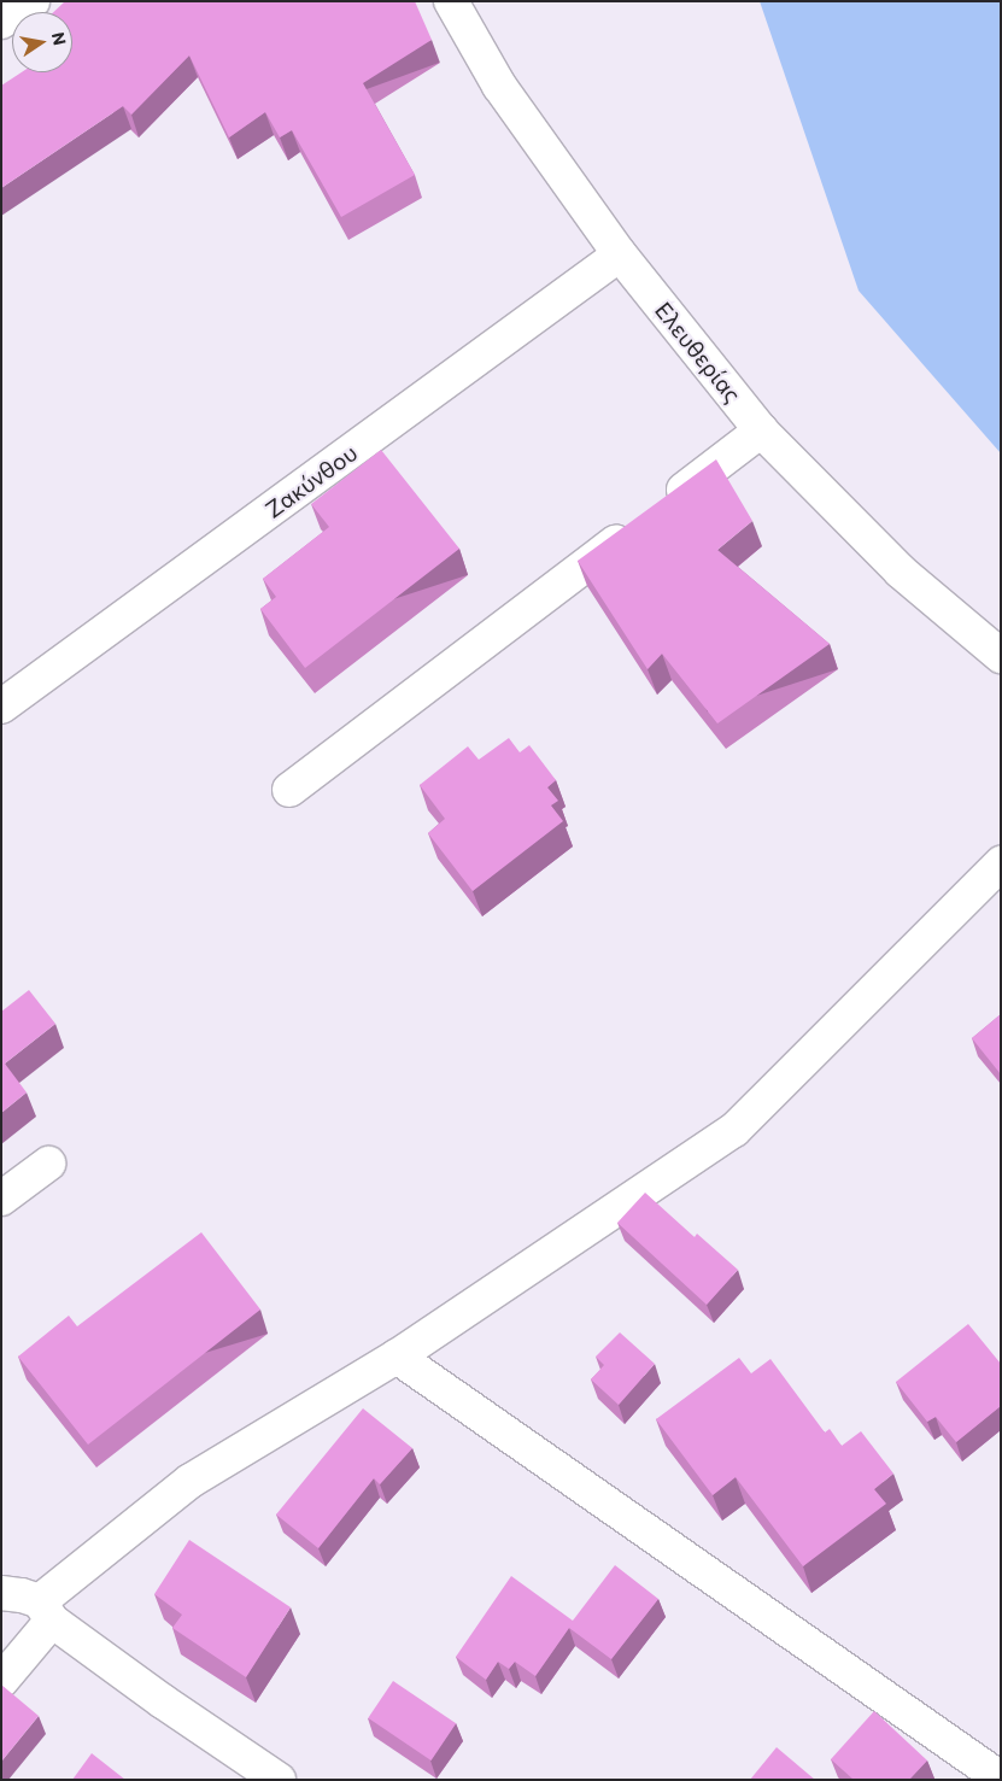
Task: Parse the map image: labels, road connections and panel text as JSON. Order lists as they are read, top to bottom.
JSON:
{
  "streets": {
    "street": ["Ελευθερίας", "Ζακύνθου"]
  },
  "crossings": [
    ["Ελευθερίας", "Ζακύνθου"]
  ],
  "north": "right"
}
